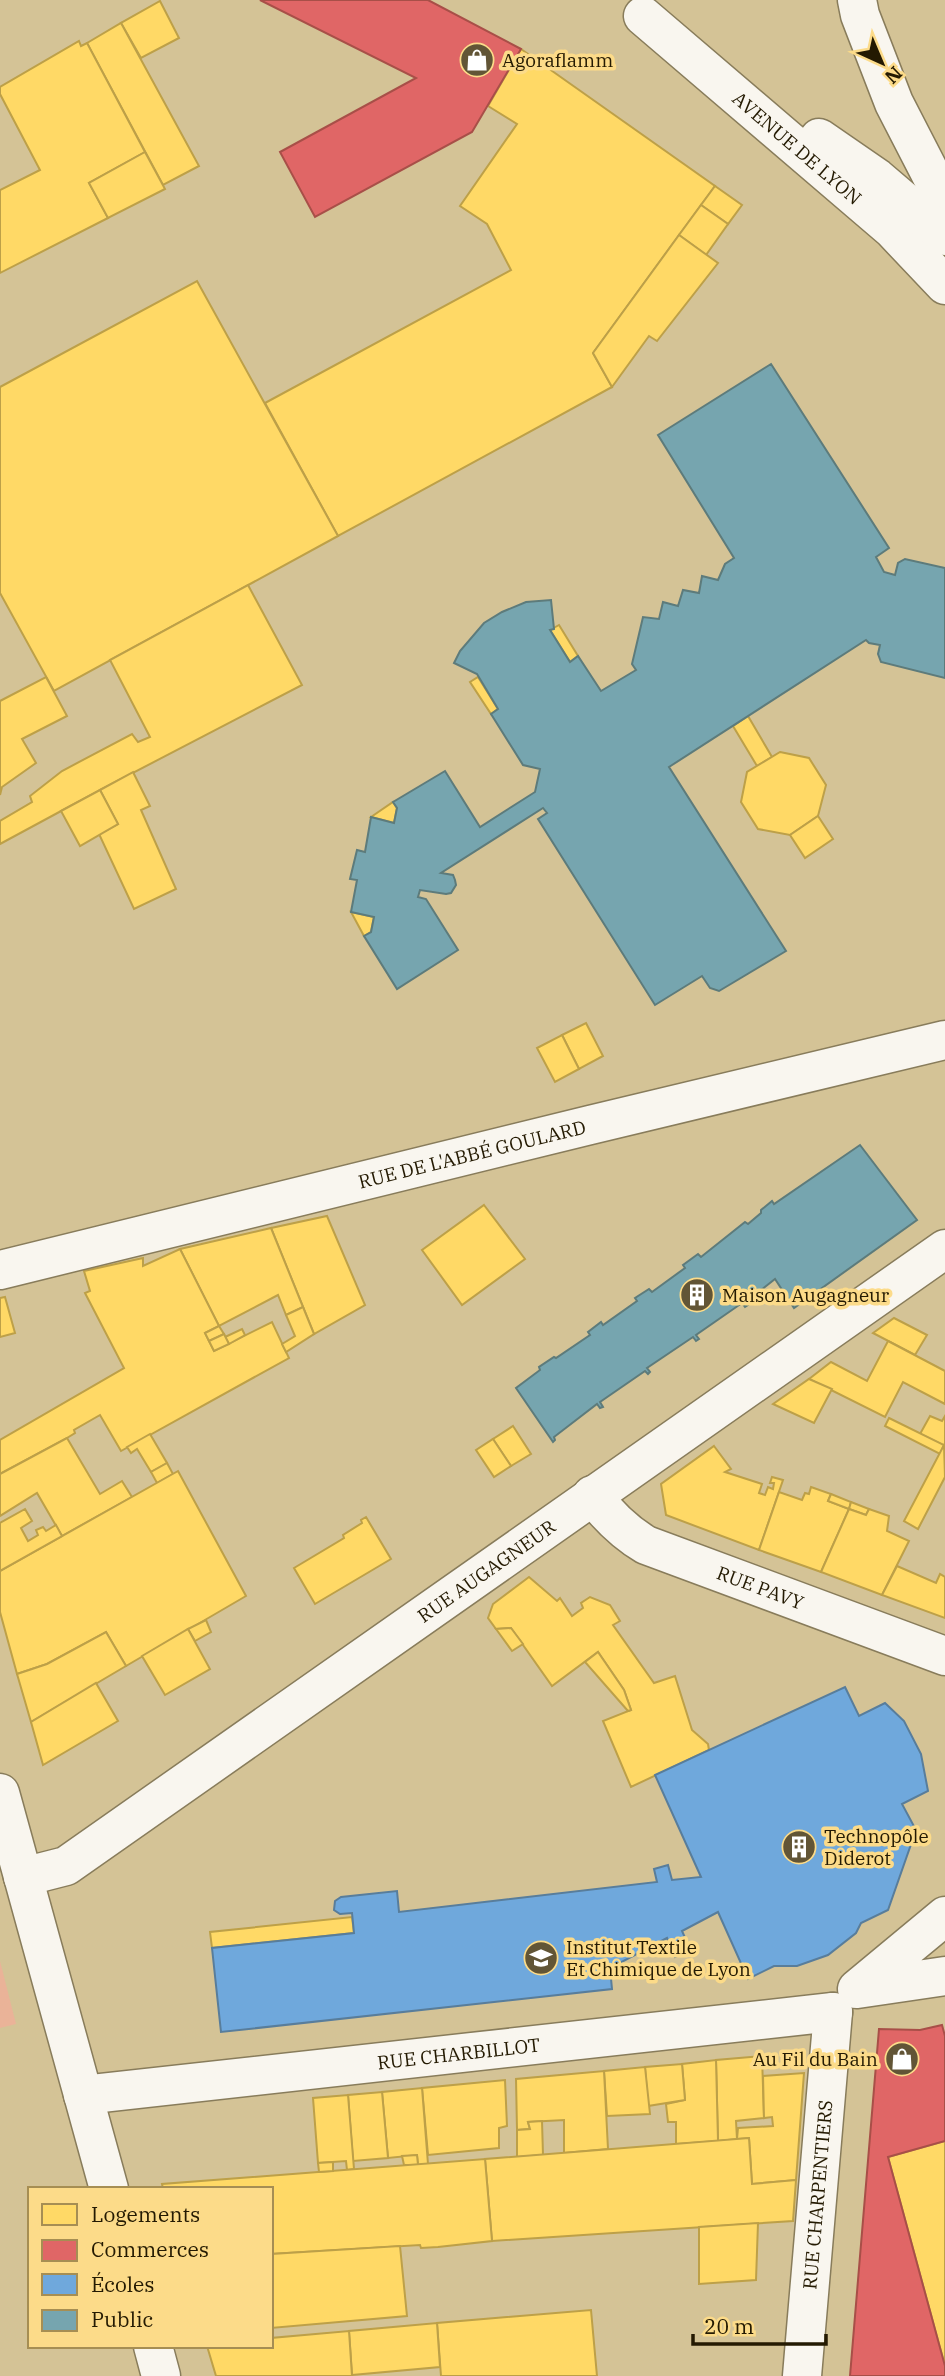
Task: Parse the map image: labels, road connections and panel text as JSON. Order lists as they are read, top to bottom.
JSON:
{
  "streets": {
    "street": [
      "AVENUE DE LYON",
      "RUE DE L'ABBÉ GOULARD",
      "RUE AUGAGNEUR",
      "RUE PAVY",
      "RUE CHARBILLOT",
      "RUE CHARPENTIERS"
    ]
  },
  "crossings": [
    ["RUE AUGAGNEUR", "RUE PAVY"],
    ["RUE CHARBILLOT", "RUE CHARPENTIERS"]
  ],
  "places": {
    "shop": ["Agoraflamm", "Au Fil du Bain"],
    "building": ["Maison Augagneur", "Technopôle Diderot"],
    "school or university": ["Institut Textile Et Chimique de Lyon"]
  },
  "legend": [
    "Logements",
    "Commerces",
    "Écoles",
    "Public"
  ],
  "scale_bar": "20 m",
  "north": "bottom right"
}
